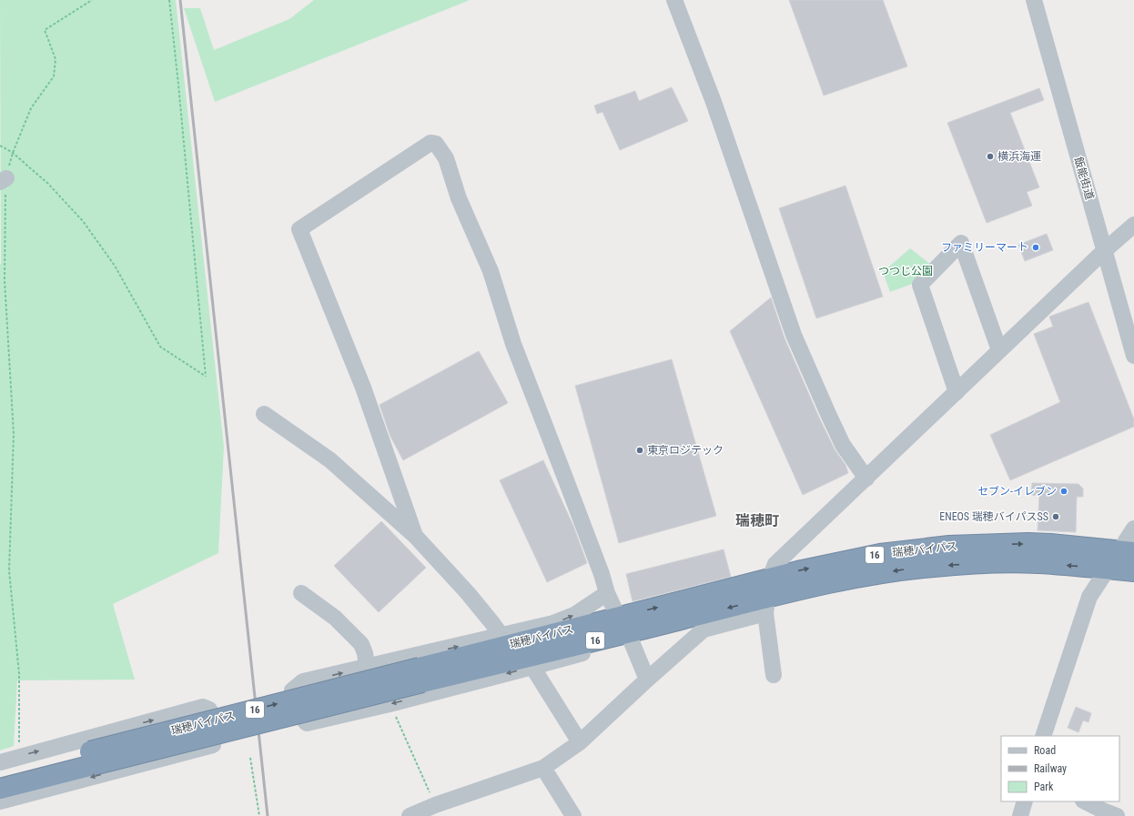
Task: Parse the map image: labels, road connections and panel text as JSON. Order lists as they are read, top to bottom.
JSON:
{
  "streets": {
    "highway": ["瑞穂バイパス", "16"],
    "street": ["飯能街道"]
  },
  "districts": ["瑞穂町"],
  "parks": ["つつじ公園"],
  "places": [
    "横浜海運",
    "ファミリーマート",
    "東京ロジテック",
    "セブン-イレブン",
    "ENEOS 瑞穂バイパスSS"
  ],
  "legend": ["Road", "Railway", "Park"]
}
